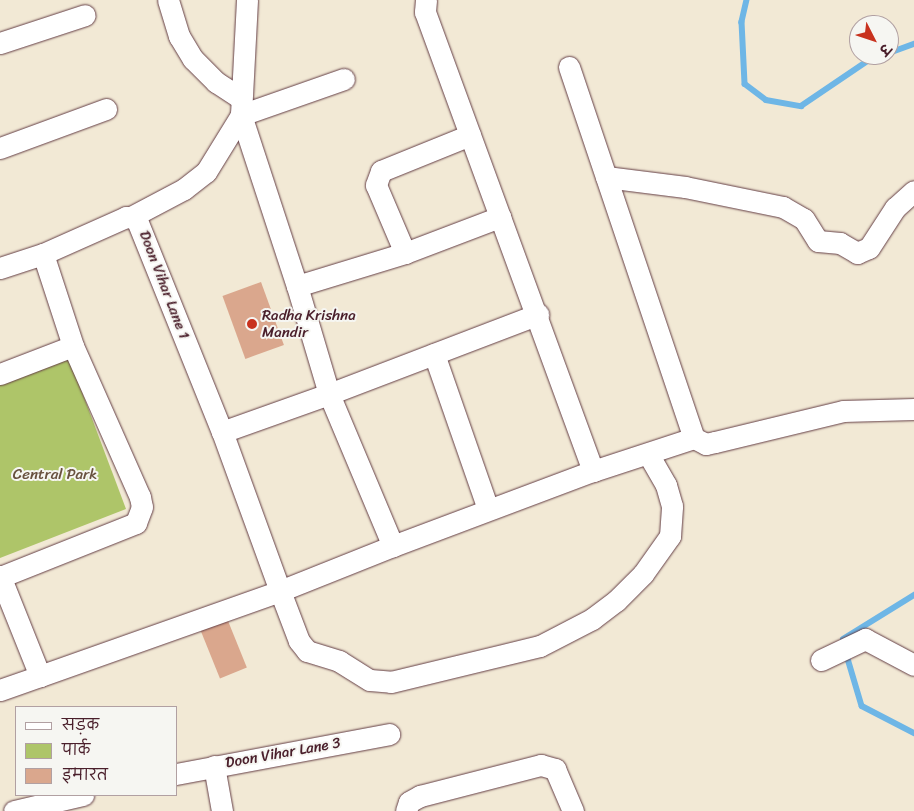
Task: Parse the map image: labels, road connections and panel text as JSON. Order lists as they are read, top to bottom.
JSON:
{
  "streets": {
    "street": ["Doon Vihar Lane 1", "Doon Vihar Lane 3"]
  },
  "parks": ["Central Park"],
  "places": ["Radha Krishna Mandir"],
  "legend": ["सड़क", "पार्क", "इमारत"],
  "north": "bottom right"
}
